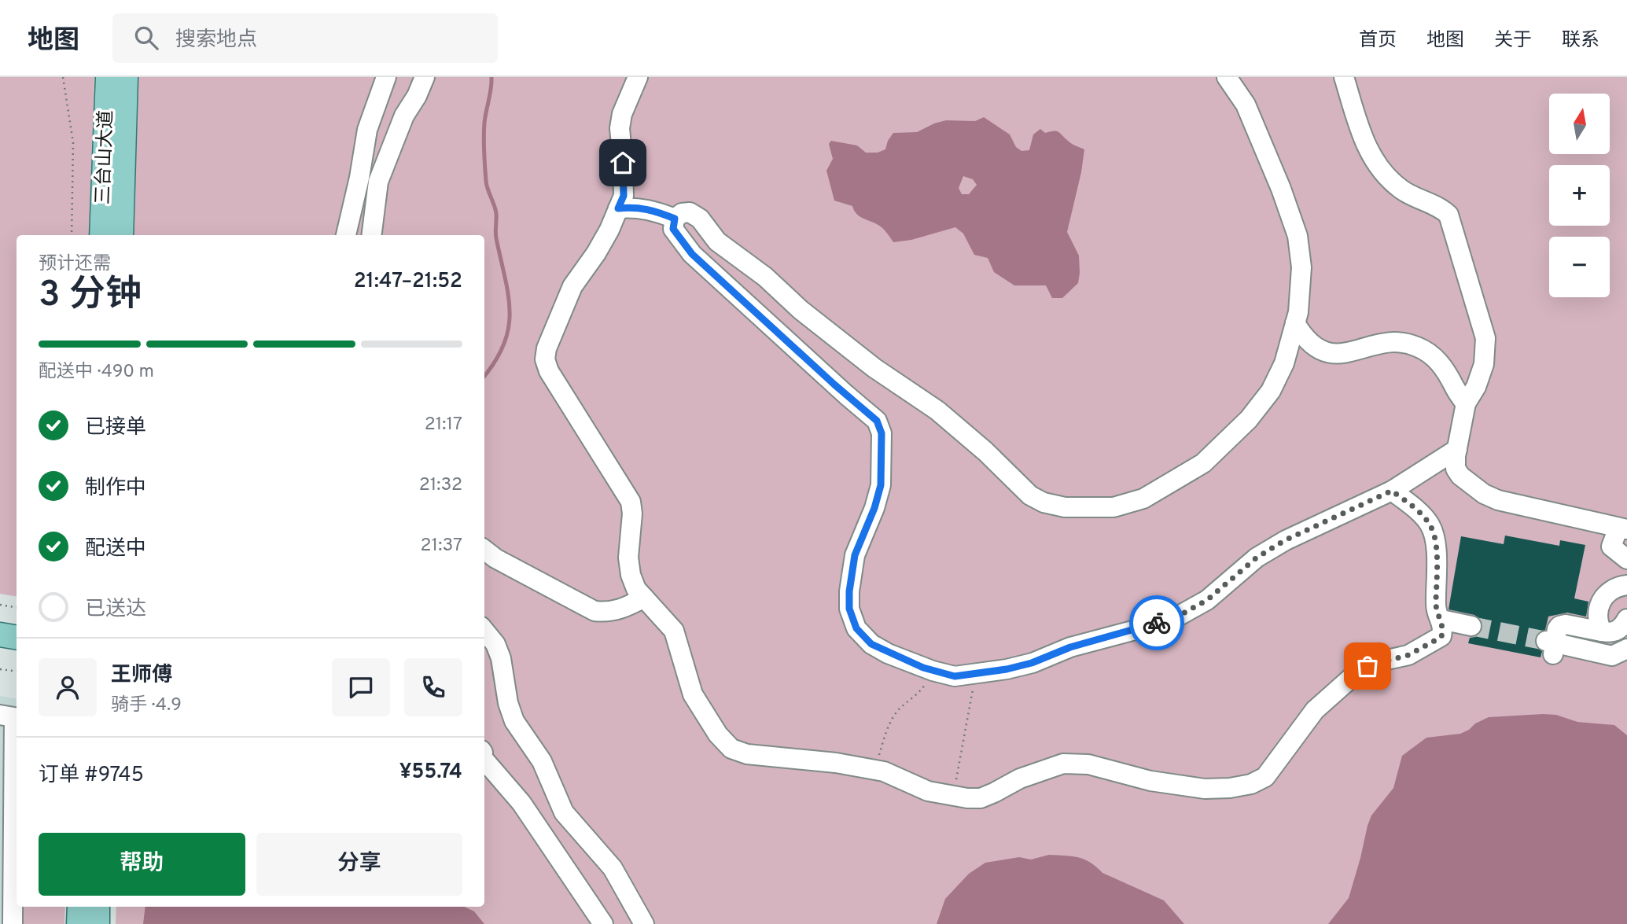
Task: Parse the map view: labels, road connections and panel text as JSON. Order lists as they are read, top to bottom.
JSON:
{
  "streets": {
    "main road": ["三台山大道"]
  },
  "north": "top",
  "page": {
    "header": "地图",
    "search": "搜索地点",
    "nav": [
      "首页",
      "地图",
      "关于",
      "联系"
    ],
    "map_buttons": ["+", "−"],
    "heading": ["3 分钟", "预计还需", "21:47–21:52"],
    "panel": [
      "王师傅",
      "骑手 · 4.9",
      "订单 #9745",
      "¥55.74"
    ],
    "bar": "配送中 · 490 m",
    "list": [
      ["已接单", "21:17"],
      ["制作中", "21:32"],
      ["配送中", "21:37"],
      "已送达"
    ],
    "buttons": ["帮助", "分享"]
  }
}
